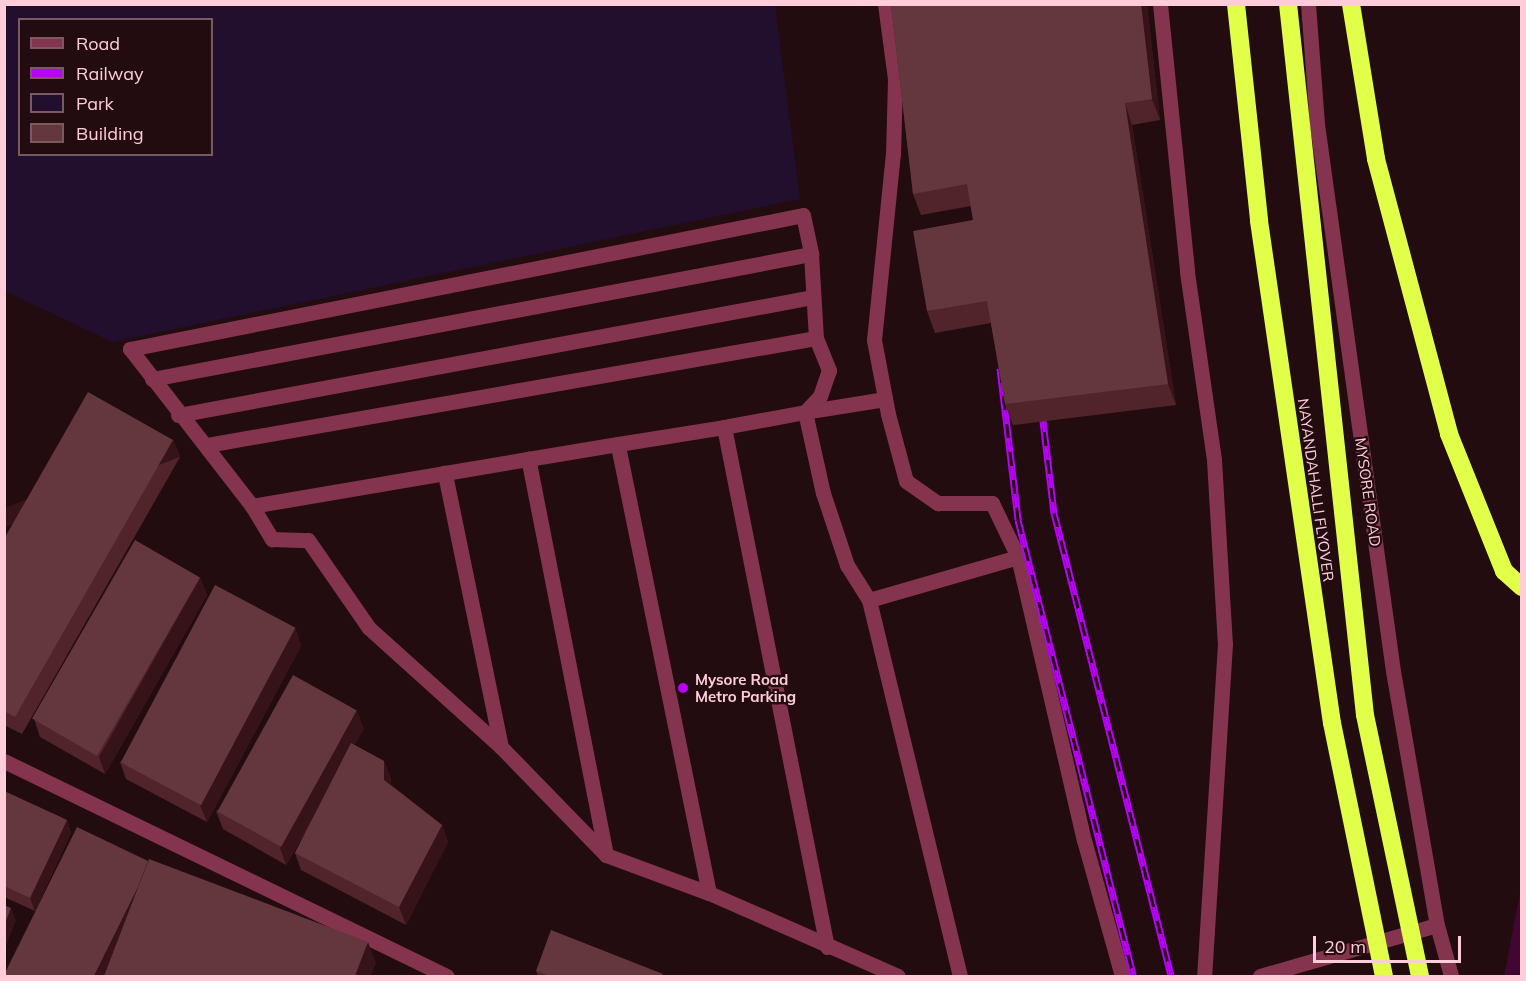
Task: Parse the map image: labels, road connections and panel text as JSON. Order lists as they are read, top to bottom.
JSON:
{
  "streets": {
    "highway": ["NAYANDAHALLI FLYOVER"],
    "street": ["MYSORE ROAD"]
  },
  "places": ["Mysore Road Metro Parking"],
  "legend": [
    "Road",
    "Railway",
    "Park",
    "Building"
  ],
  "scale_bar": "20 m"
}
